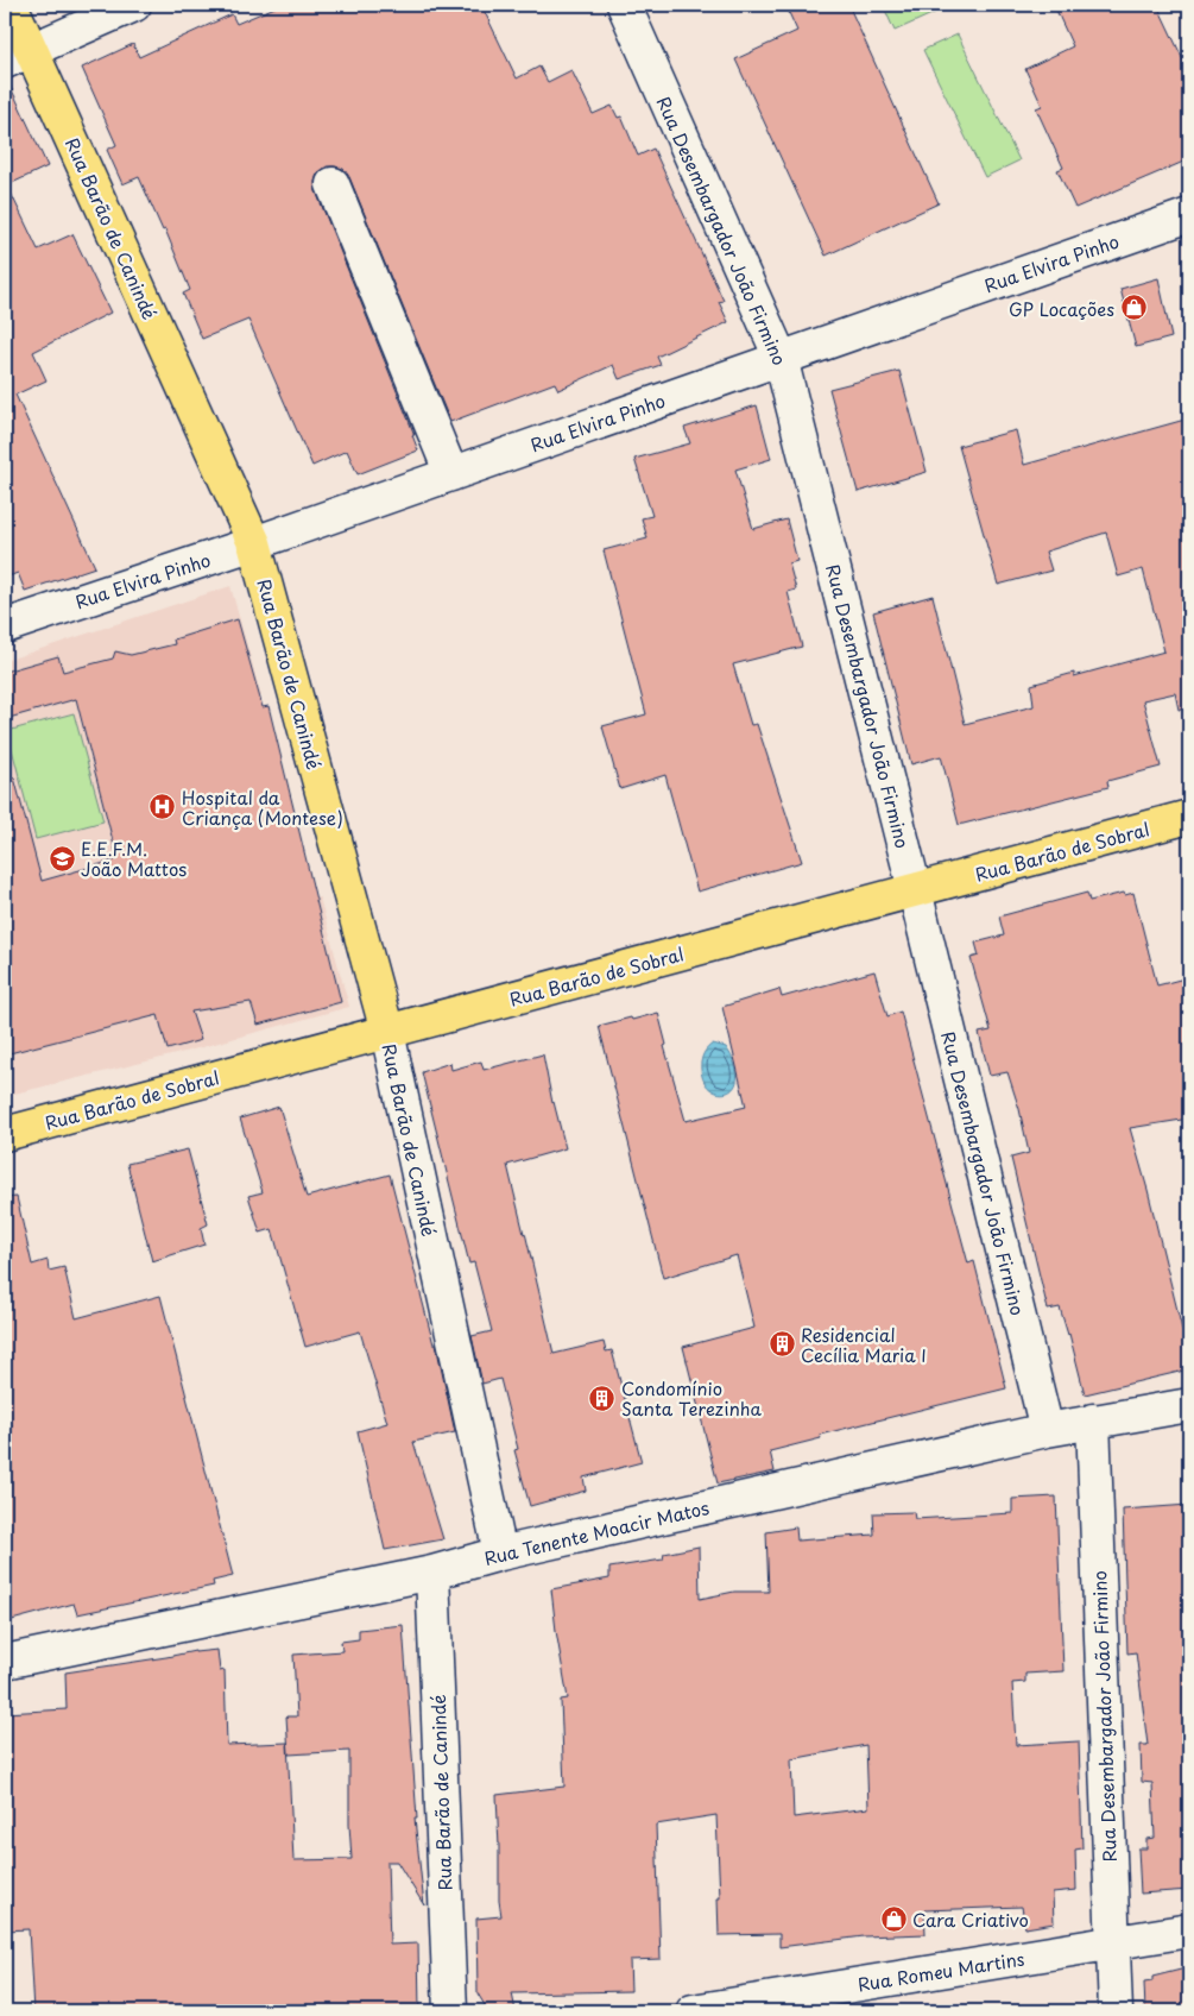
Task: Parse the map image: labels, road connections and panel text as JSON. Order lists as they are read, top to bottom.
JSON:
{
  "streets": {
    "main road": ["Rua Barão de Canindé", "Rua Barão de Sobral"],
    "street": [
      "Rua Desembargador João Firmino",
      "Rua Elvira Pinho",
      "Rua Tenente Moacir Matos",
      "Rua Romeu Martins"
    ]
  },
  "crossings": [
    ["Rua Barão de Canindé", "Rua Elvira Pinho"],
    ["Rua Barão de Canindé", "Rua Barão de Sobral"],
    ["Rua Barão de Canindé", "Rua Tenente Moacir Matos"],
    ["Rua Desembargador João Firmino", "Rua Elvira Pinho"],
    ["Rua Desembargador João Firmino", "Rua Barão de Sobral"],
    ["Rua Desembargador João Firmino", "Rua Tenente Moacir Matos"],
    ["Rua Desembargador João Firmino", "Rua Romeu Martins"]
  ],
  "places": {
    "shop": ["GP Locações", "Cara Criativo"],
    "hospital": ["Hospital da Criança (Montese)"],
    "school or university": ["E.E.F.M. João Mattos"],
    "building": ["Residencial Cecília Maria I", "Condomínio Santa Terezinha"]
  }
}
